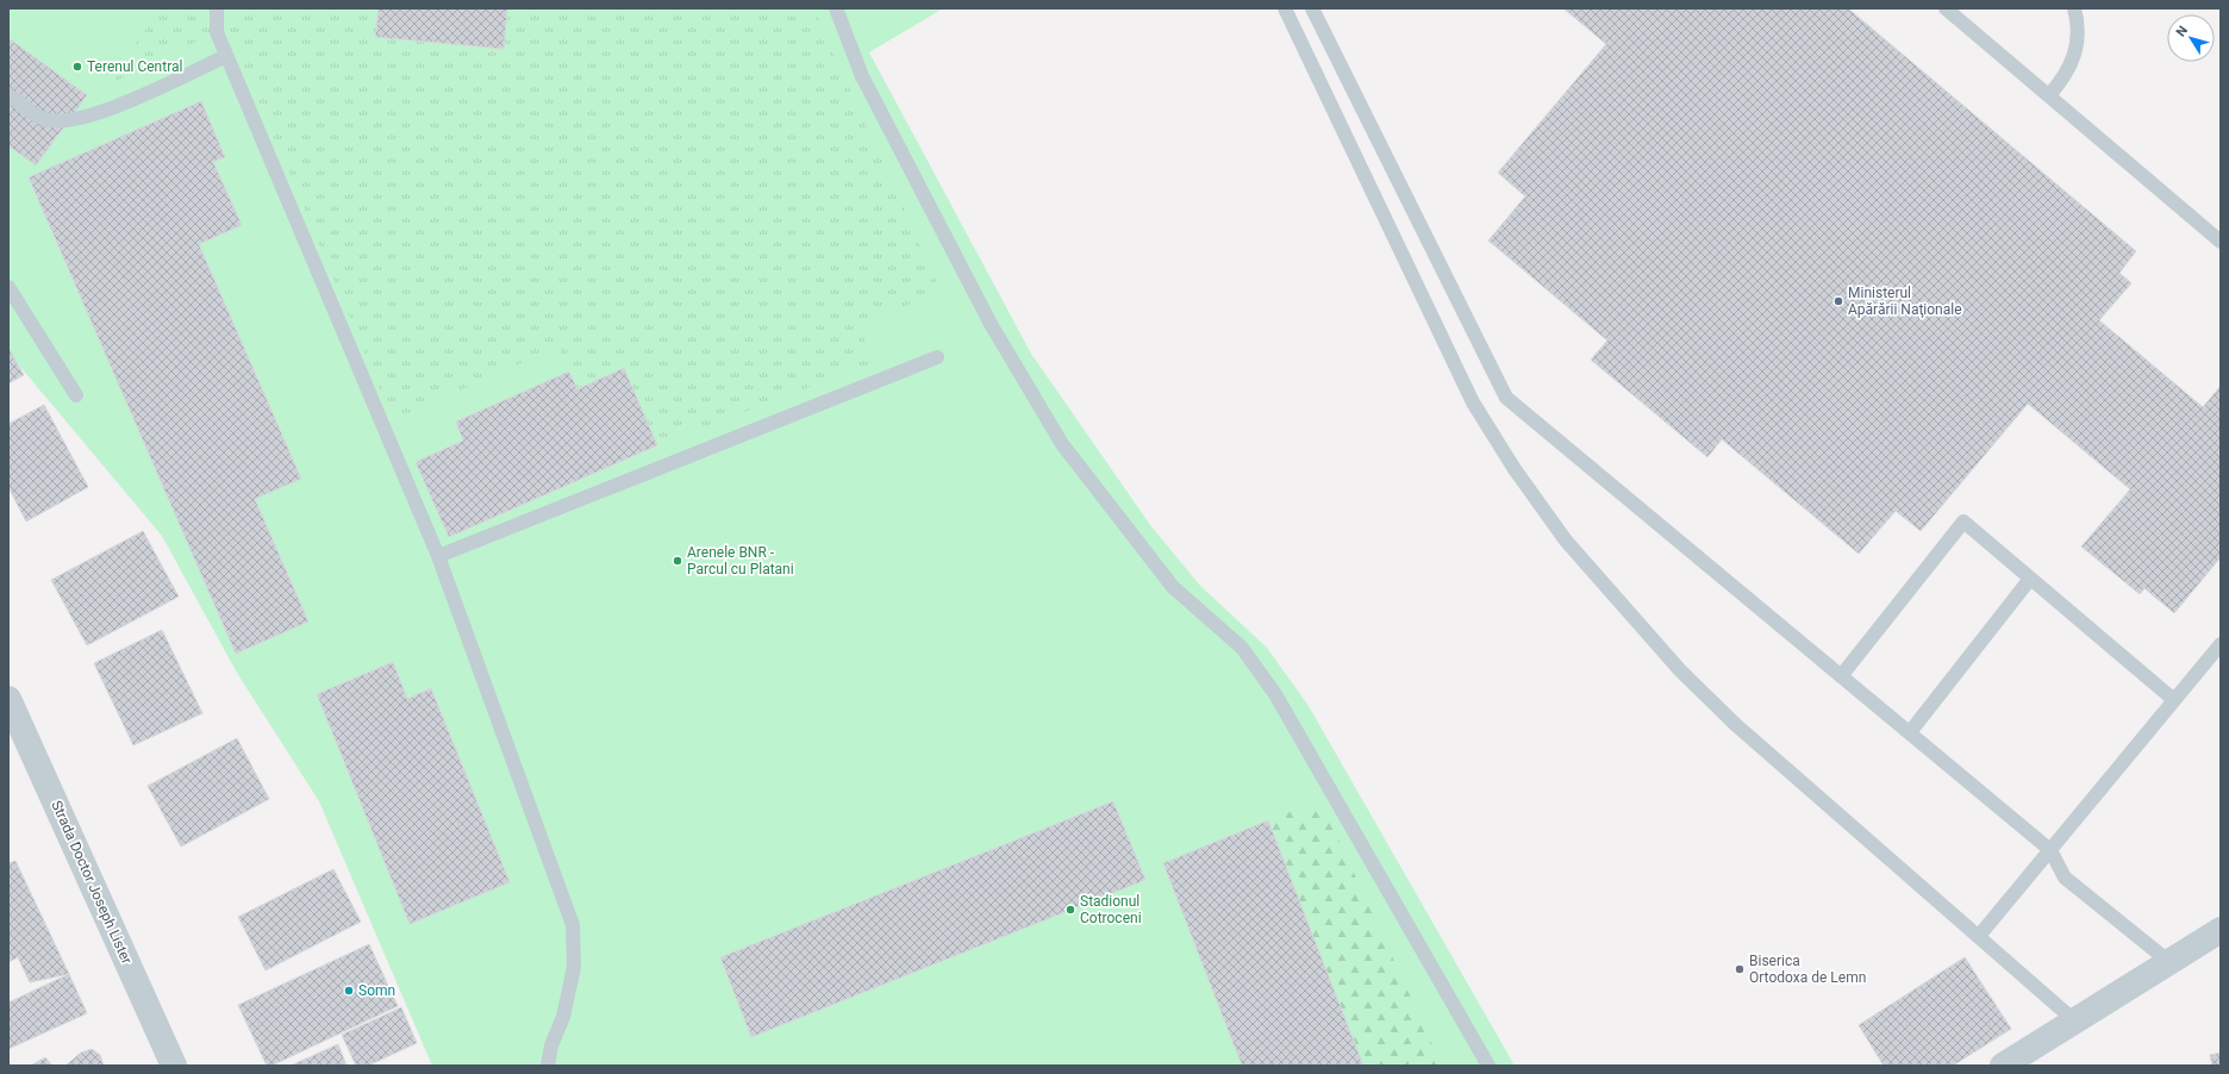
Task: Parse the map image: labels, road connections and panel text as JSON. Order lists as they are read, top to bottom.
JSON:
{
  "streets": {
    "street": ["Strada Doctor Joseph Lister"]
  },
  "places": [
    "Terenul Central",
    "Ministerul Apărării Naţionale",
    "Arenele BNR - Parcul cu Platani",
    "Stadionul Cotroceni",
    "Biserica Ortodoxa de Lemn",
    "Somn"
  ],
  "north": "top left"
}
